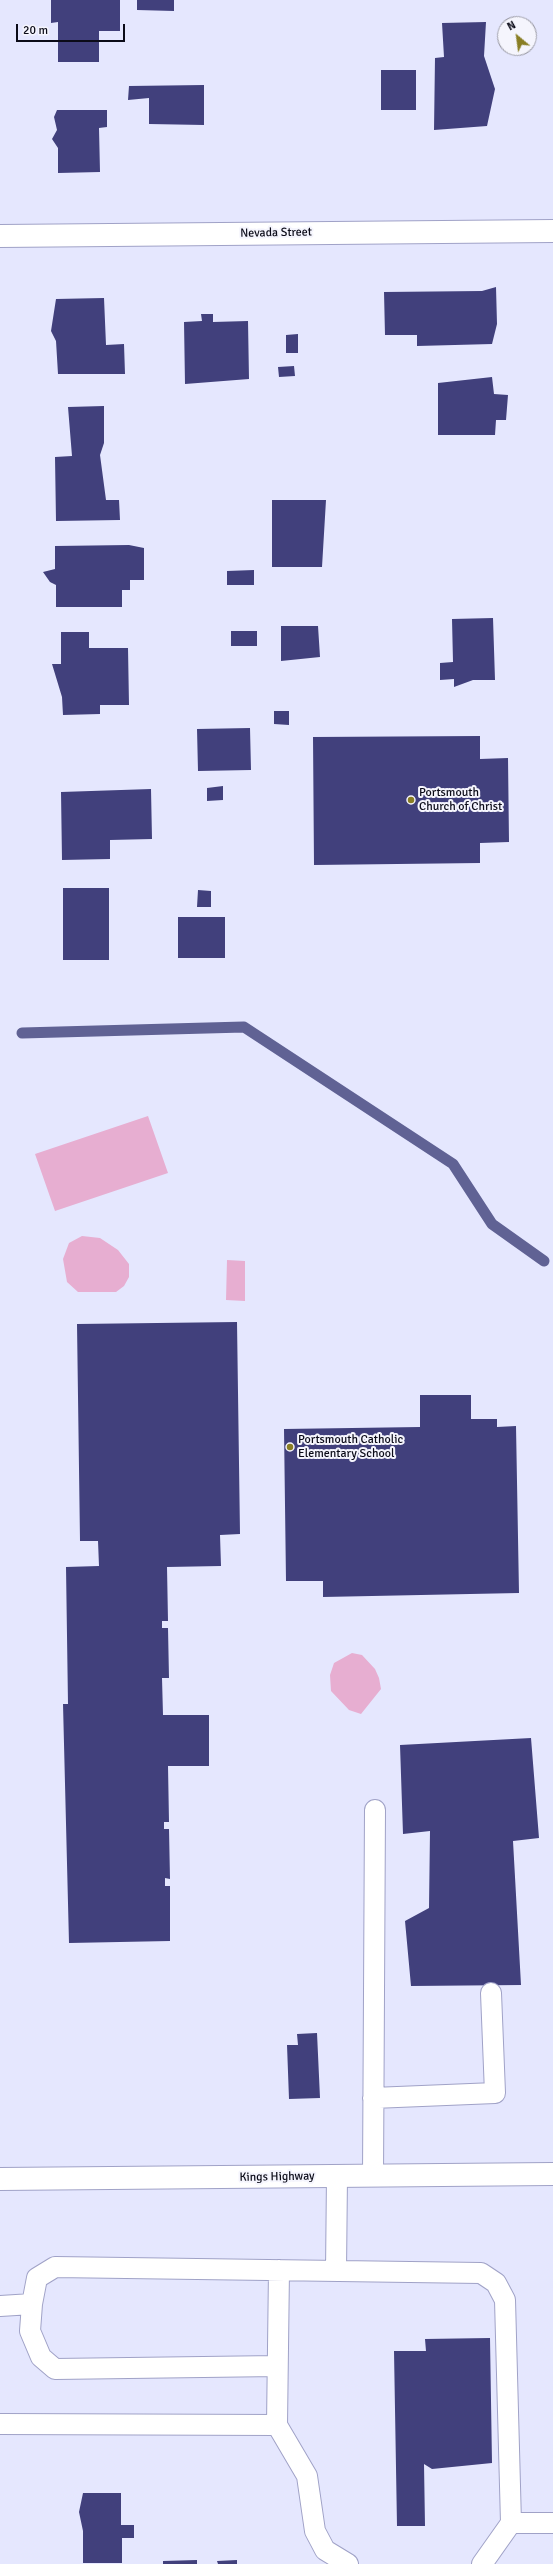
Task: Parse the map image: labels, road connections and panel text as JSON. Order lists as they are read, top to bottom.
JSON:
{
  "streets": {
    "street": ["Nevada Street", "Kings Highway"]
  },
  "places": ["Portsmouth Church of Christ", "Portsmouth Catholic Elementary School"],
  "scale_bar": "20 m",
  "north": "top left"
}
